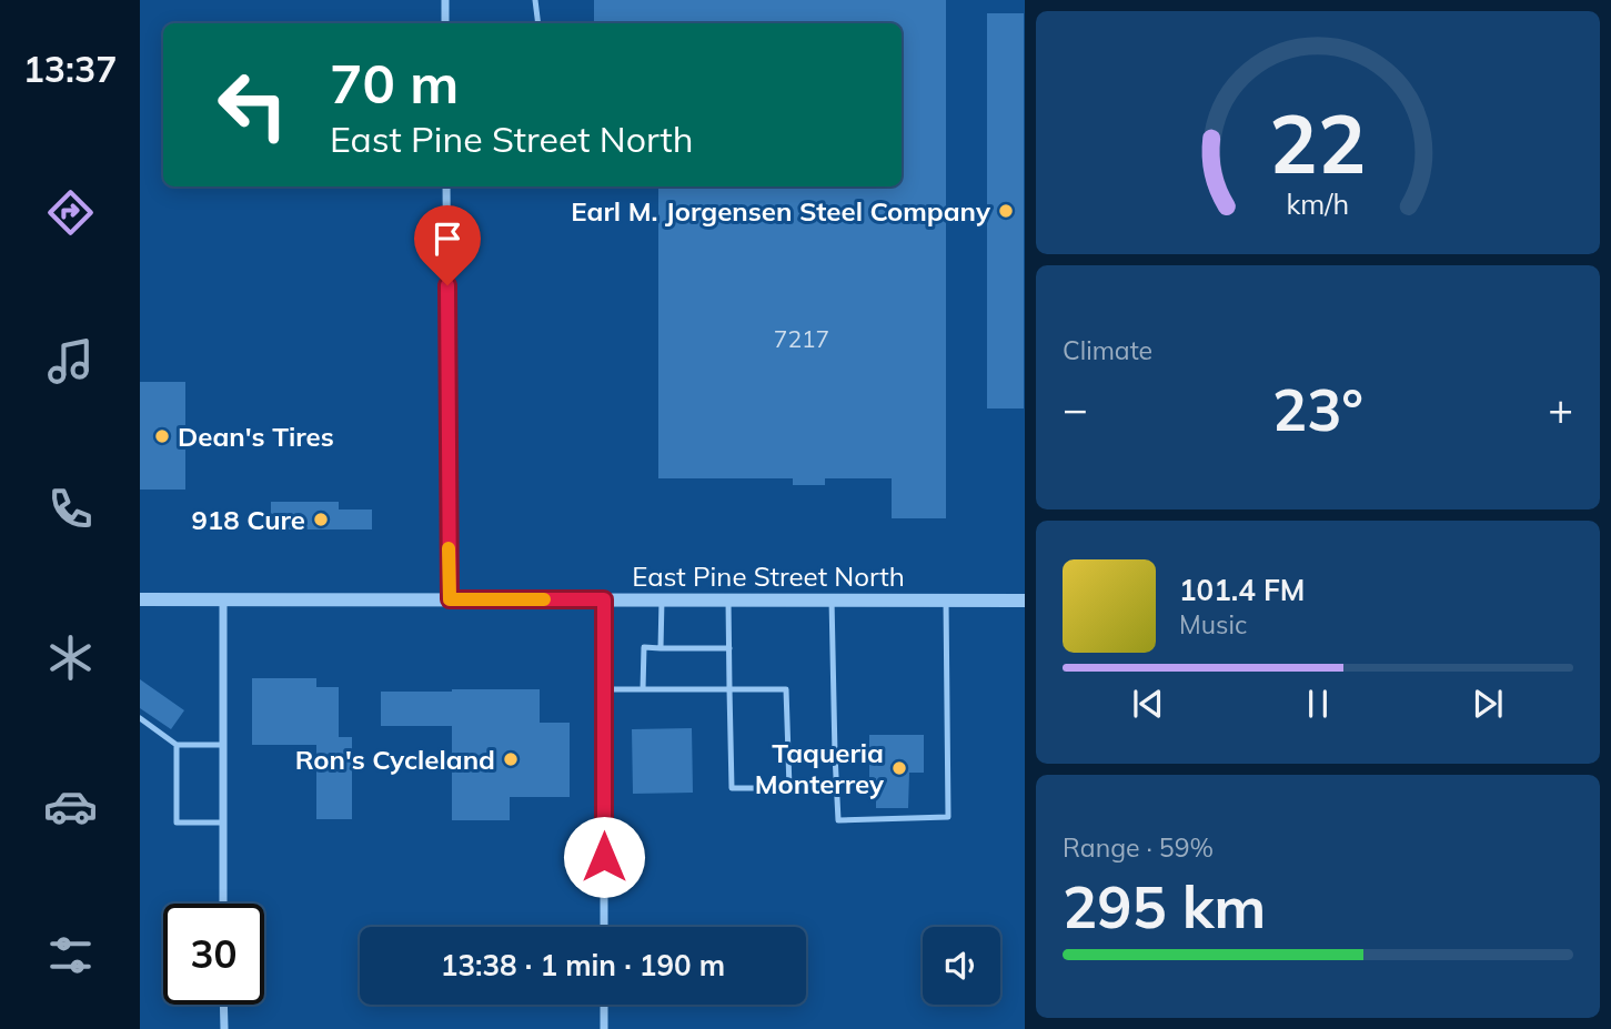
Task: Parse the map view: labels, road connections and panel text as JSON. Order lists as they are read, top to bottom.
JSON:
{
  "streets": {
    "street": ["East Pine Street North"]
  },
  "places": [
    "Earl M. Jorgensen Steel Company",
    "Dean's Tires",
    "918 Cure",
    "Ron's Cycleland",
    "Taqueria Monterrey"
  ],
  "house_numbers": ["7217"],
  "page": {
    "tabs": "13:37",
    "turn": ["70 m", "East Pine Street North"],
    "tile": [
      "Climate",
      ["Range · 59%", "295 km"]
    ],
    "heat": ["−", "23°", "+"],
    "song": ["101.4 FM", "Music"],
    "limit": "30",
    "trip": "13:38 · 1 min · 190 m",
    "gauge": ["22", "km/h"]
  }
}
